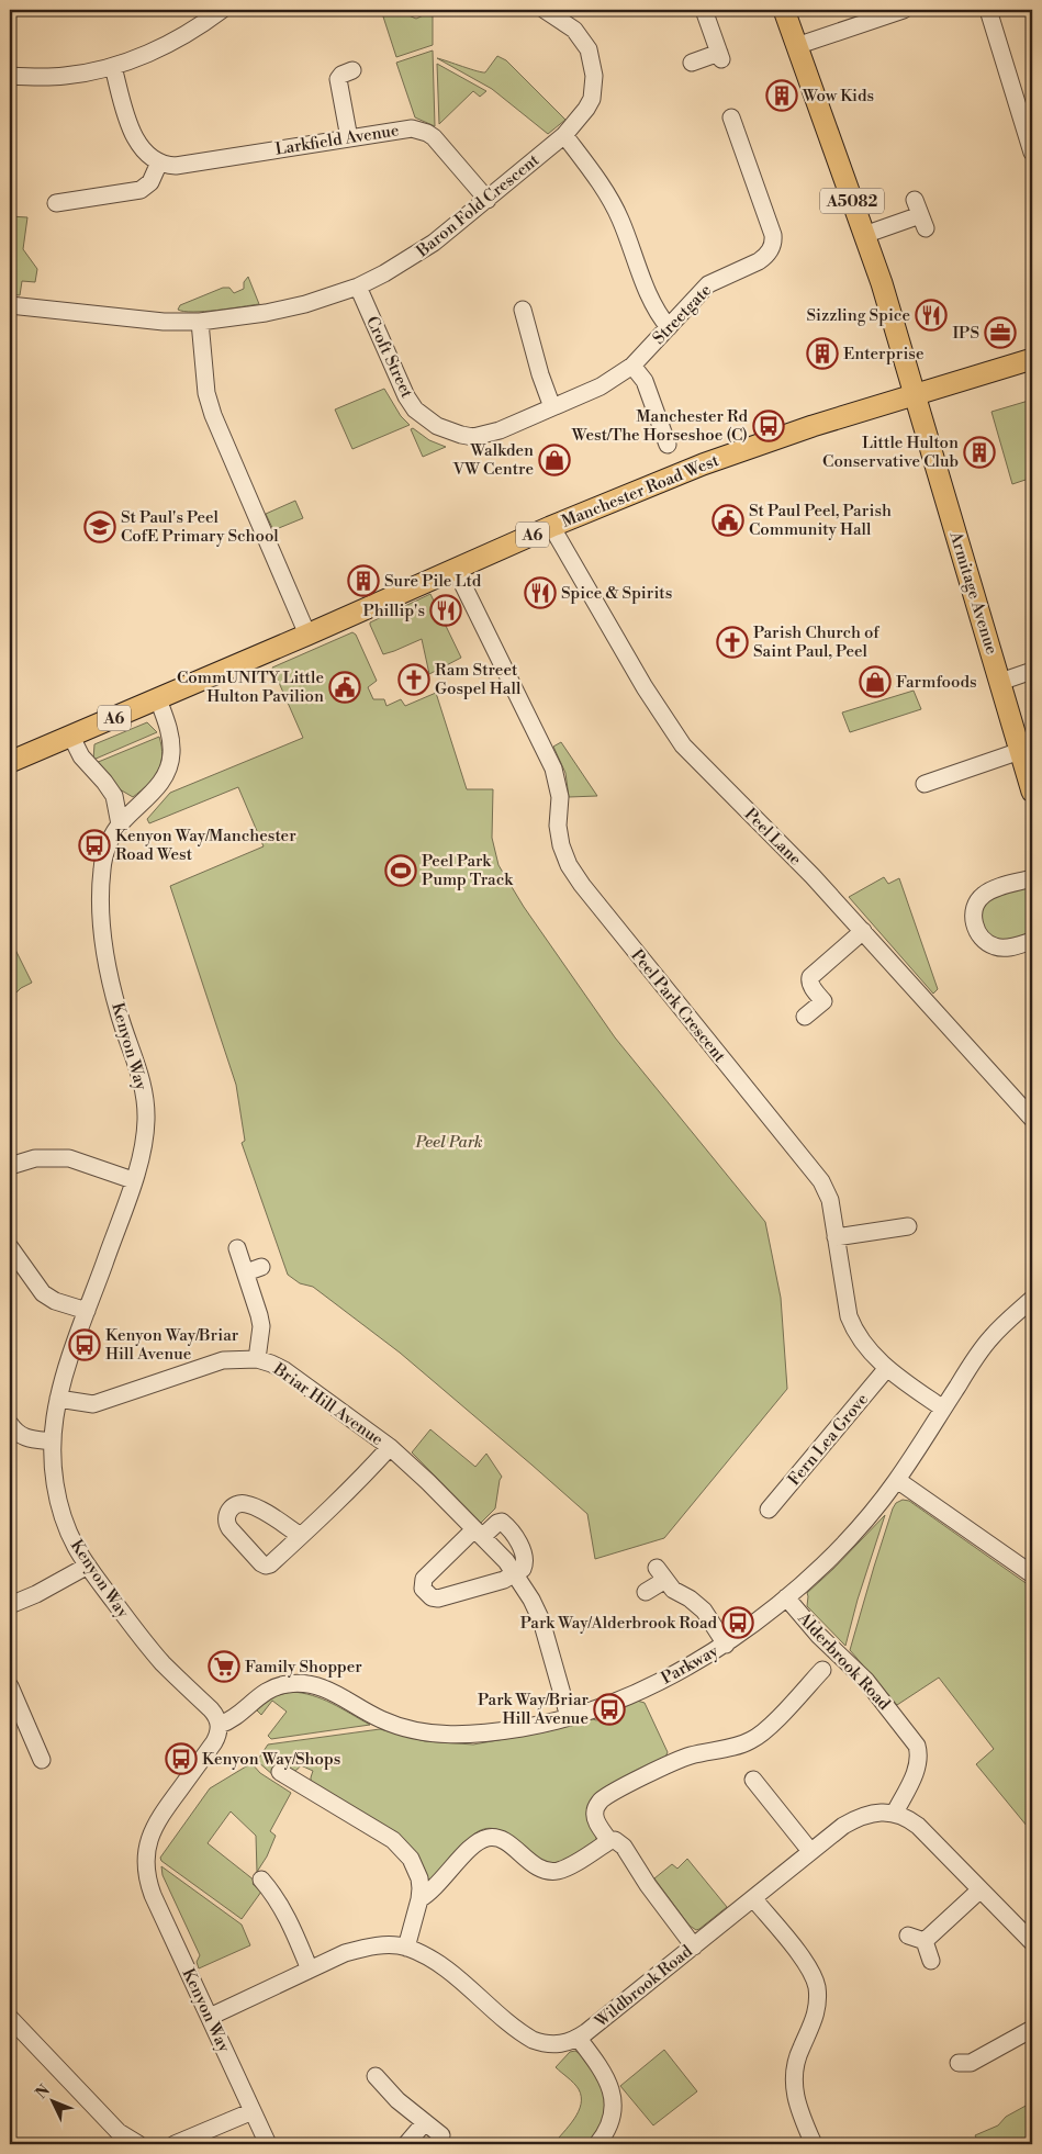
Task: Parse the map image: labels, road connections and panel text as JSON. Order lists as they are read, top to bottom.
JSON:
{
  "streets": {
    "main road": [
      "A5082",
      "Manchester Road West",
      "A6",
      "Armitage Avenue"
    ],
    "street": [
      "Larkfield Avenue",
      "Baron Fold Crescent",
      "Streetgate",
      "Croft Street",
      "Peel Lane",
      "Peel Park Crescent",
      "Kenyon Way",
      "Briar Hill Avenue",
      "Fern Lea Grove",
      "Alderbrook Road",
      "Parkway",
      "Wildbrook Road"
    ]
  },
  "crossings": [
    ["Larkfield Avenue", "Baron Fold Crescent"],
    ["A5082", "Manchester Road West"],
    ["A5082", "A6"],
    ["A5082", "Armitage Avenue"],
    ["Baron Fold Crescent", "Croft Street"],
    ["Streetgate", "Croft Street"],
    ["Manchester Road West", "A6"],
    ["Manchester Road West", "Armitage Avenue"],
    ["Manchester Road West", "Peel Lane"],
    ["Manchester Road West", "Peel Park Crescent"],
    ["Manchester Road West", "Kenyon Way"],
    ["A6", "Armitage Avenue"],
    ["Peel Park Crescent", "Fern Lea Grove"],
    ["Peel Park Crescent", "Parkway"],
    ["Kenyon Way", "Briar Hill Avenue"],
    ["Kenyon Way", "Parkway"],
    ["Kenyon Way", "Wildbrook Road"],
    ["Briar Hill Avenue", "Parkway"],
    ["Alderbrook Road", "Parkway"],
    ["Alderbrook Road", "Wildbrook Road"]
  ],
  "parks": ["Peel Park"],
  "places": {
    "building": [
      "Wow Kids",
      "Enterprise",
      "Little Hulton Conservative Club",
      "Sure Pile Ltd"
    ],
    "restaurant": ["Sizzling Spice", "Spice & Spirits", "Phillip's"],
    "office": ["IPS"],
    "bus stop": [
      "Manchester Rd West/The Horseshoe (C)",
      "Kenyon Way/Manchester Road West",
      "Kenyon Way/Briar Hill Avenue",
      "Park Way/Alderbrook Road",
      "Park Way/Briar Hill Avenue",
      "Kenyon Way/Shops"
    ],
    "shop": ["Walkden VW Centre", "Farmfoods"],
    "public building": ["St Paul Peel, Parish Community Hall", "CommUNITY Little Hulton Pavilion"],
    "school or university": ["St Paul's Peel CofE Primary School"],
    "church": ["Parish Church of Saint Paul, Peel", "Ram Street Gospel Hall"],
    "sports": ["Peel Park Pump Track"],
    "supermarket": ["Family Shopper"]
  },
  "north": "top left"
}
